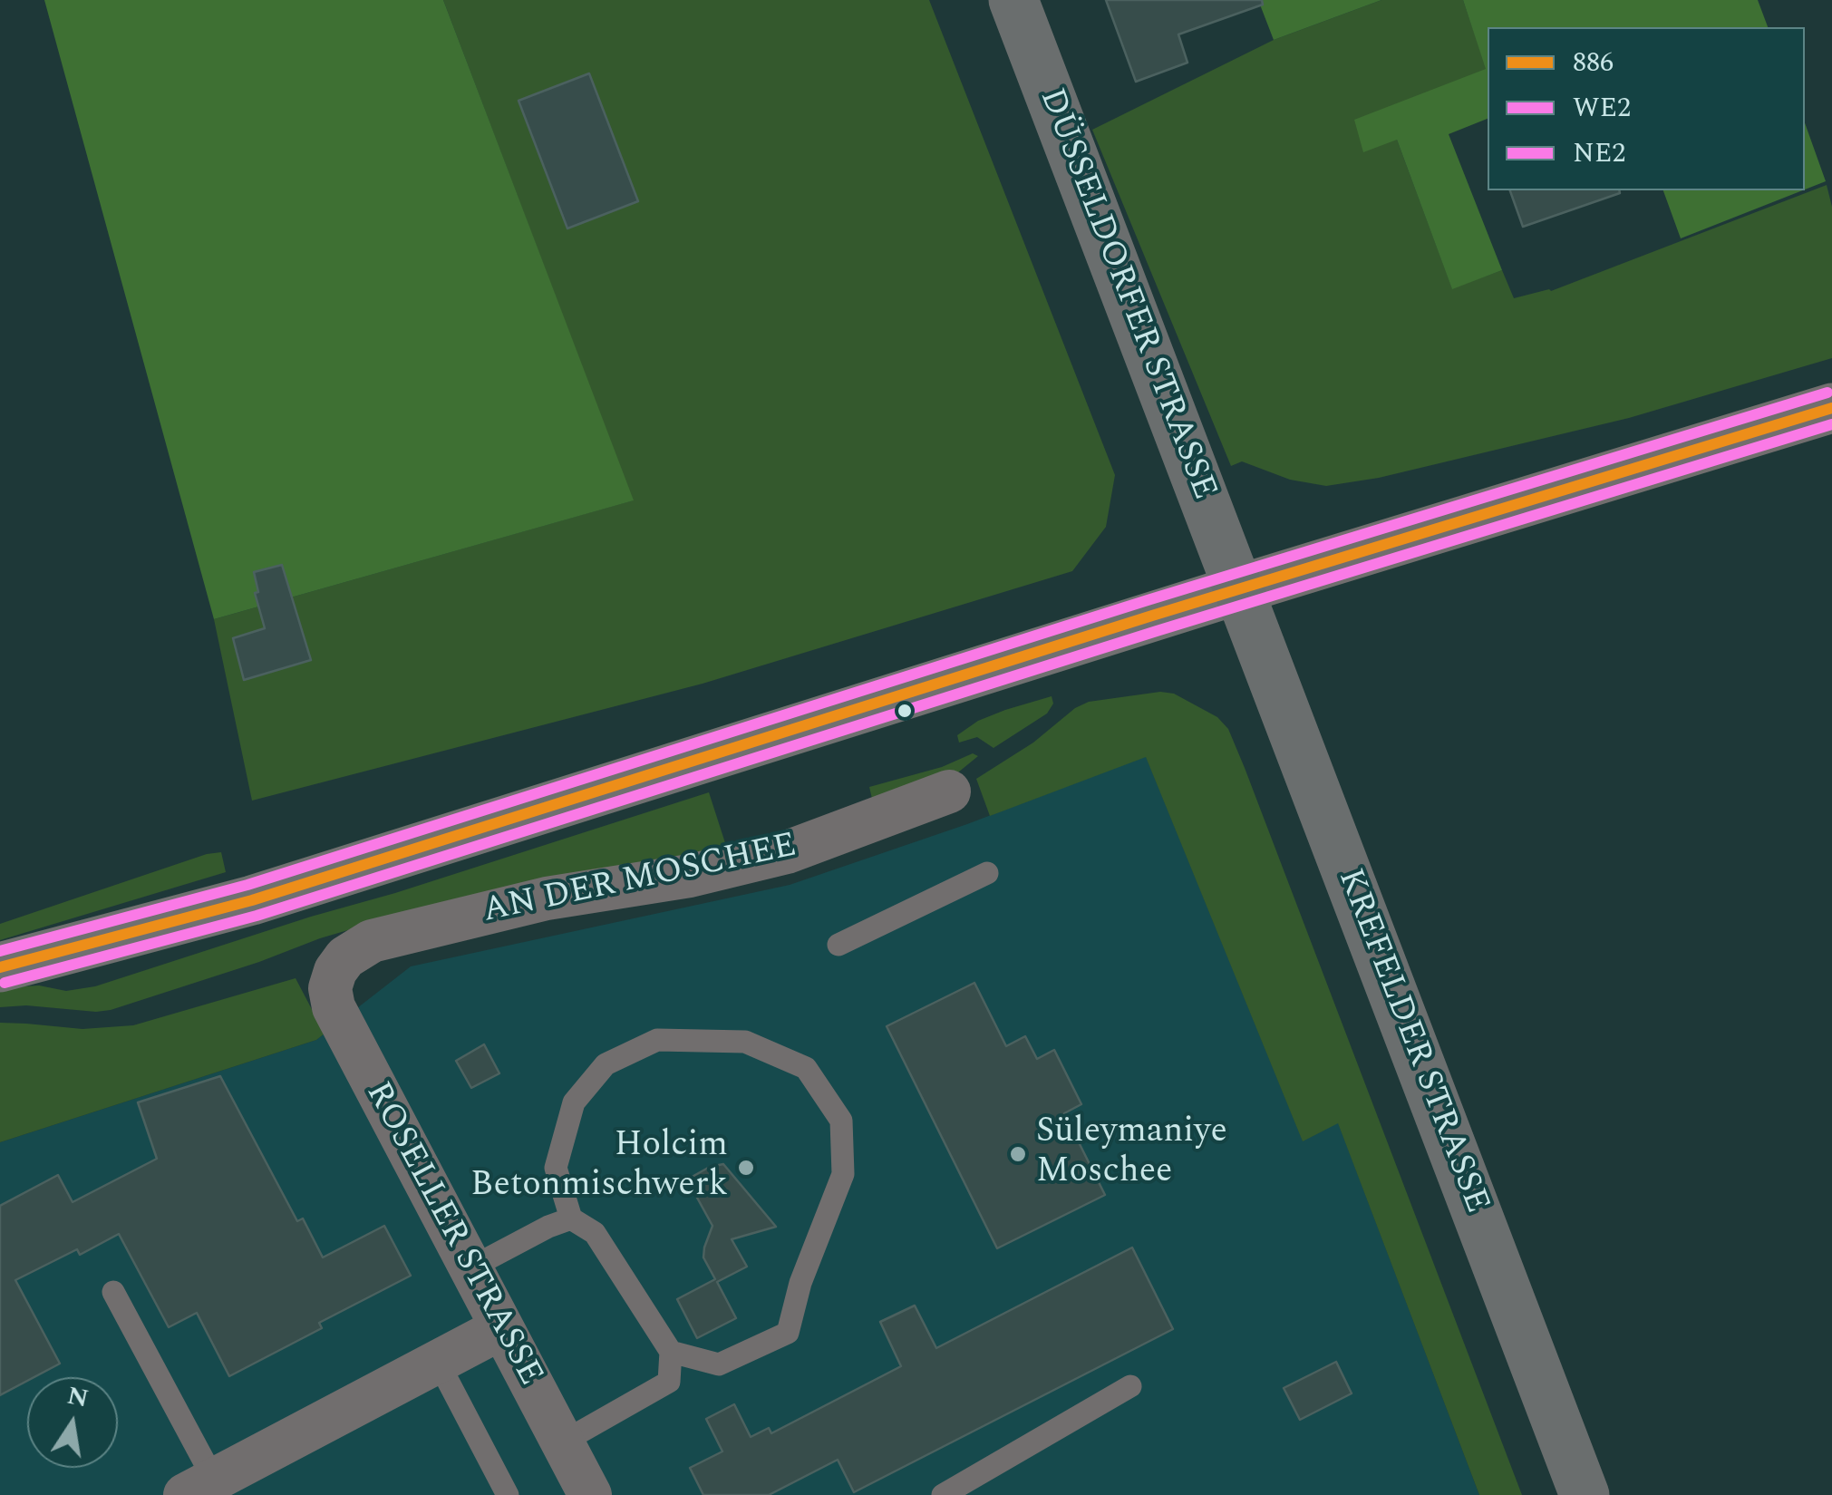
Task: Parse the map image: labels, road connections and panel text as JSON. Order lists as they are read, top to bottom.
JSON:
{
  "streets": {
    "main road": ["DÜSSELDORFER STRASSE", "KREFELDER STRASSE"],
    "street": ["AN DER MOSCHEE", "ROSELLER STRASSE"]
  },
  "crossings": [
    ["DÜSSELDORFER STRASSE", "KREFELDER STRASSE"],
    ["AN DER MOSCHEE", "ROSELLER STRASSE"]
  ],
  "places": ["Süleymaniye Moschee", "Holcim Betonmischwerk"],
  "lines": ["transit line NE2", "transit line 886", "transit line WE2"],
  "legend": ["886", "WE2", "NE2"],
  "north": "top"
}
